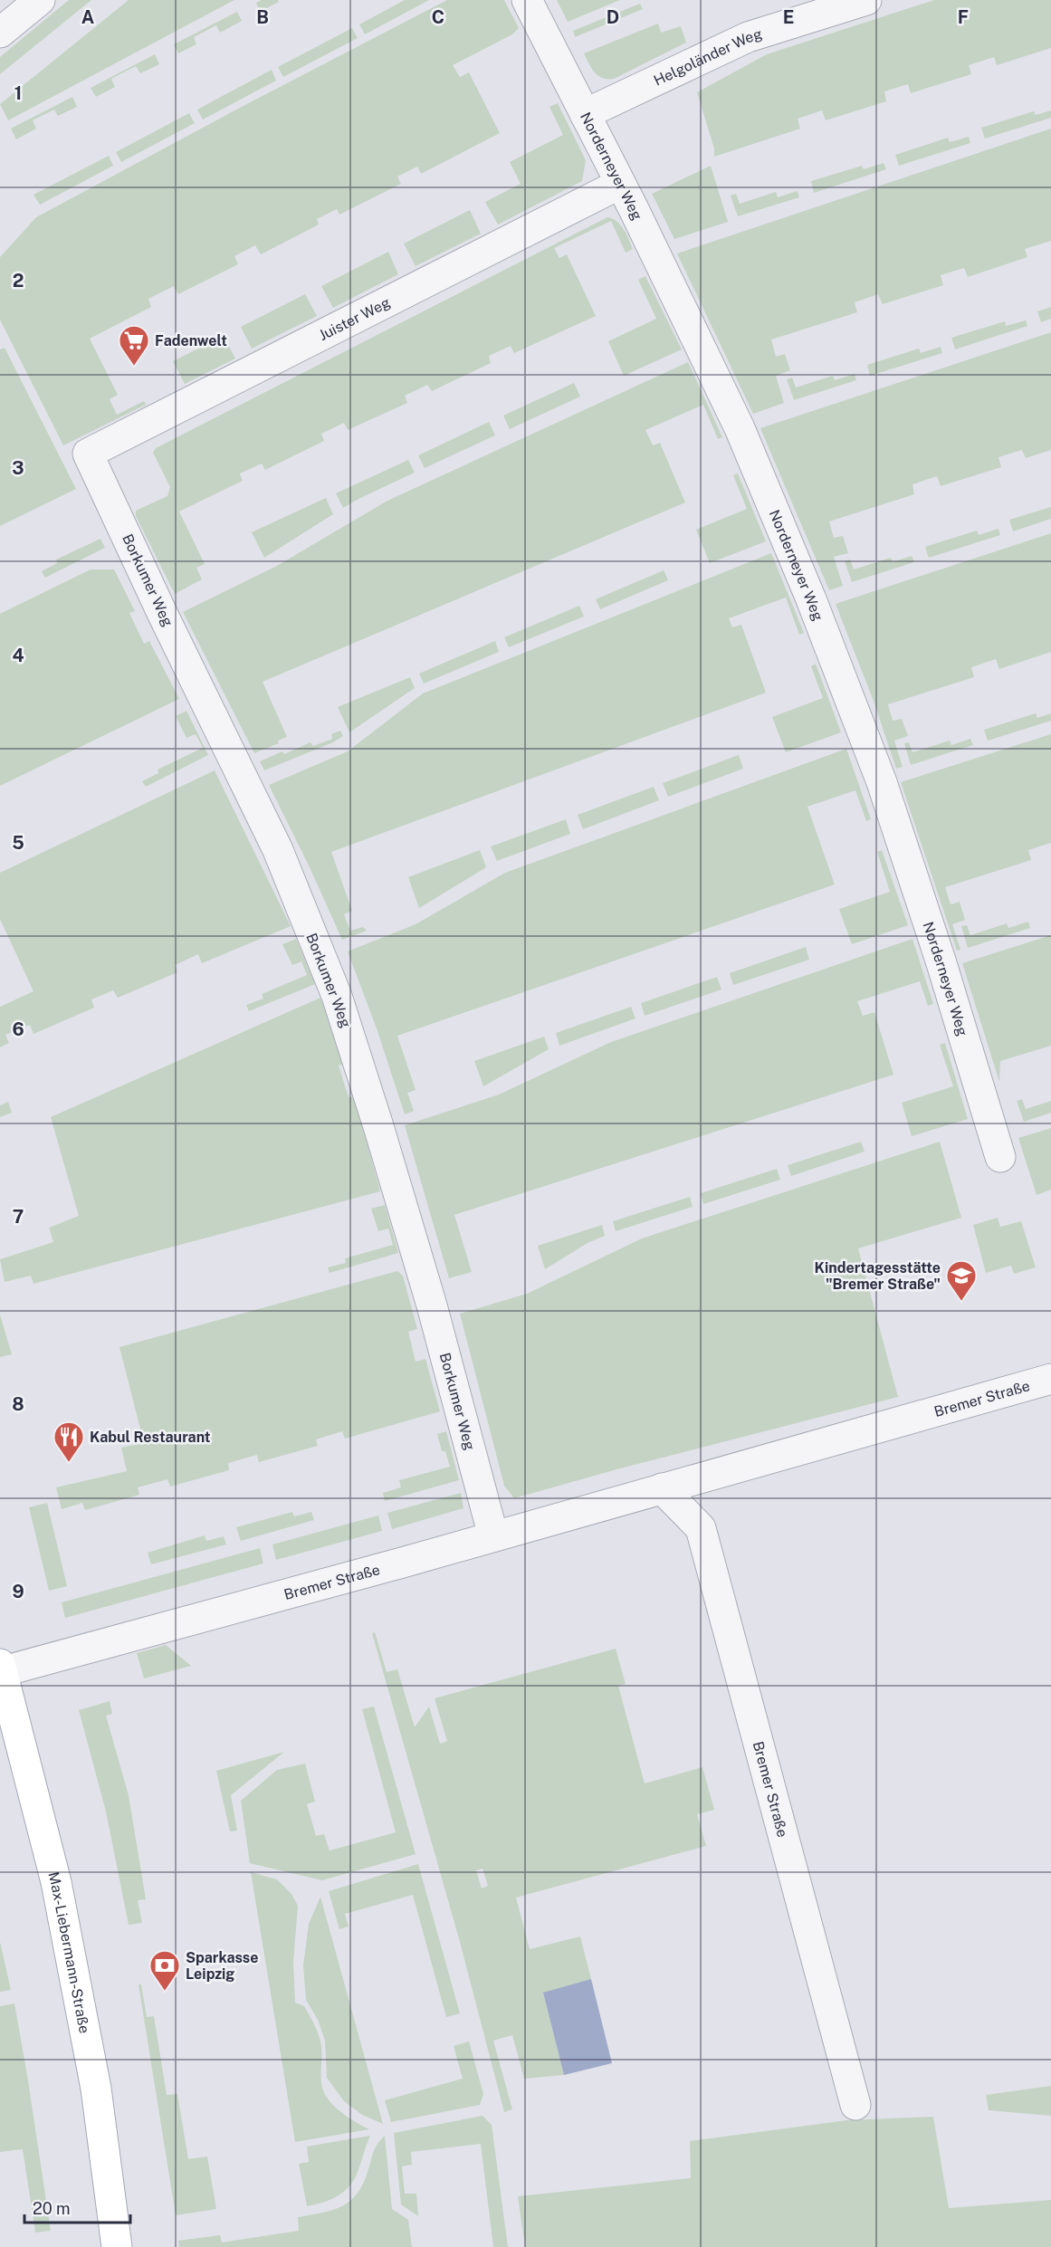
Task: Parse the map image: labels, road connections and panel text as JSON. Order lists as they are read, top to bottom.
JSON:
{
  "streets": {
    "main road": ["Max-Liebermann-Straße"],
    "street": [
      "Helgoländer Weg",
      "Norderneyer Weg",
      "Juister Weg",
      "Borkumer Weg",
      "Bremer Straße"
    ]
  },
  "crossings": [
    ["Helgoländer Weg", "Norderneyer Weg"],
    ["Norderneyer Weg", "Juister Weg"],
    ["Juister Weg", "Borkumer Weg"],
    ["Borkumer Weg", "Bremer Straße"],
    ["Bremer Straße", "Max-Liebermann-Straße"]
  ],
  "places": {
    "supermarket": ["Fadenwelt"],
    "school or university": ["Kindertagesstätte \"Bremer Straße\""],
    "restaurant": ["Kabul Restaurant"],
    "bank": ["Sparkasse Leipzig"]
  },
  "scale_bar": "20 m",
  "grid": {
    "columns": [
      "A",
      "B",
      "C",
      "D",
      "E",
      "F"
    ],
    "rows": [
      "1",
      "2",
      "3",
      "4",
      "5",
      "6",
      "7",
      "8",
      "9"
    ]
  }
}
